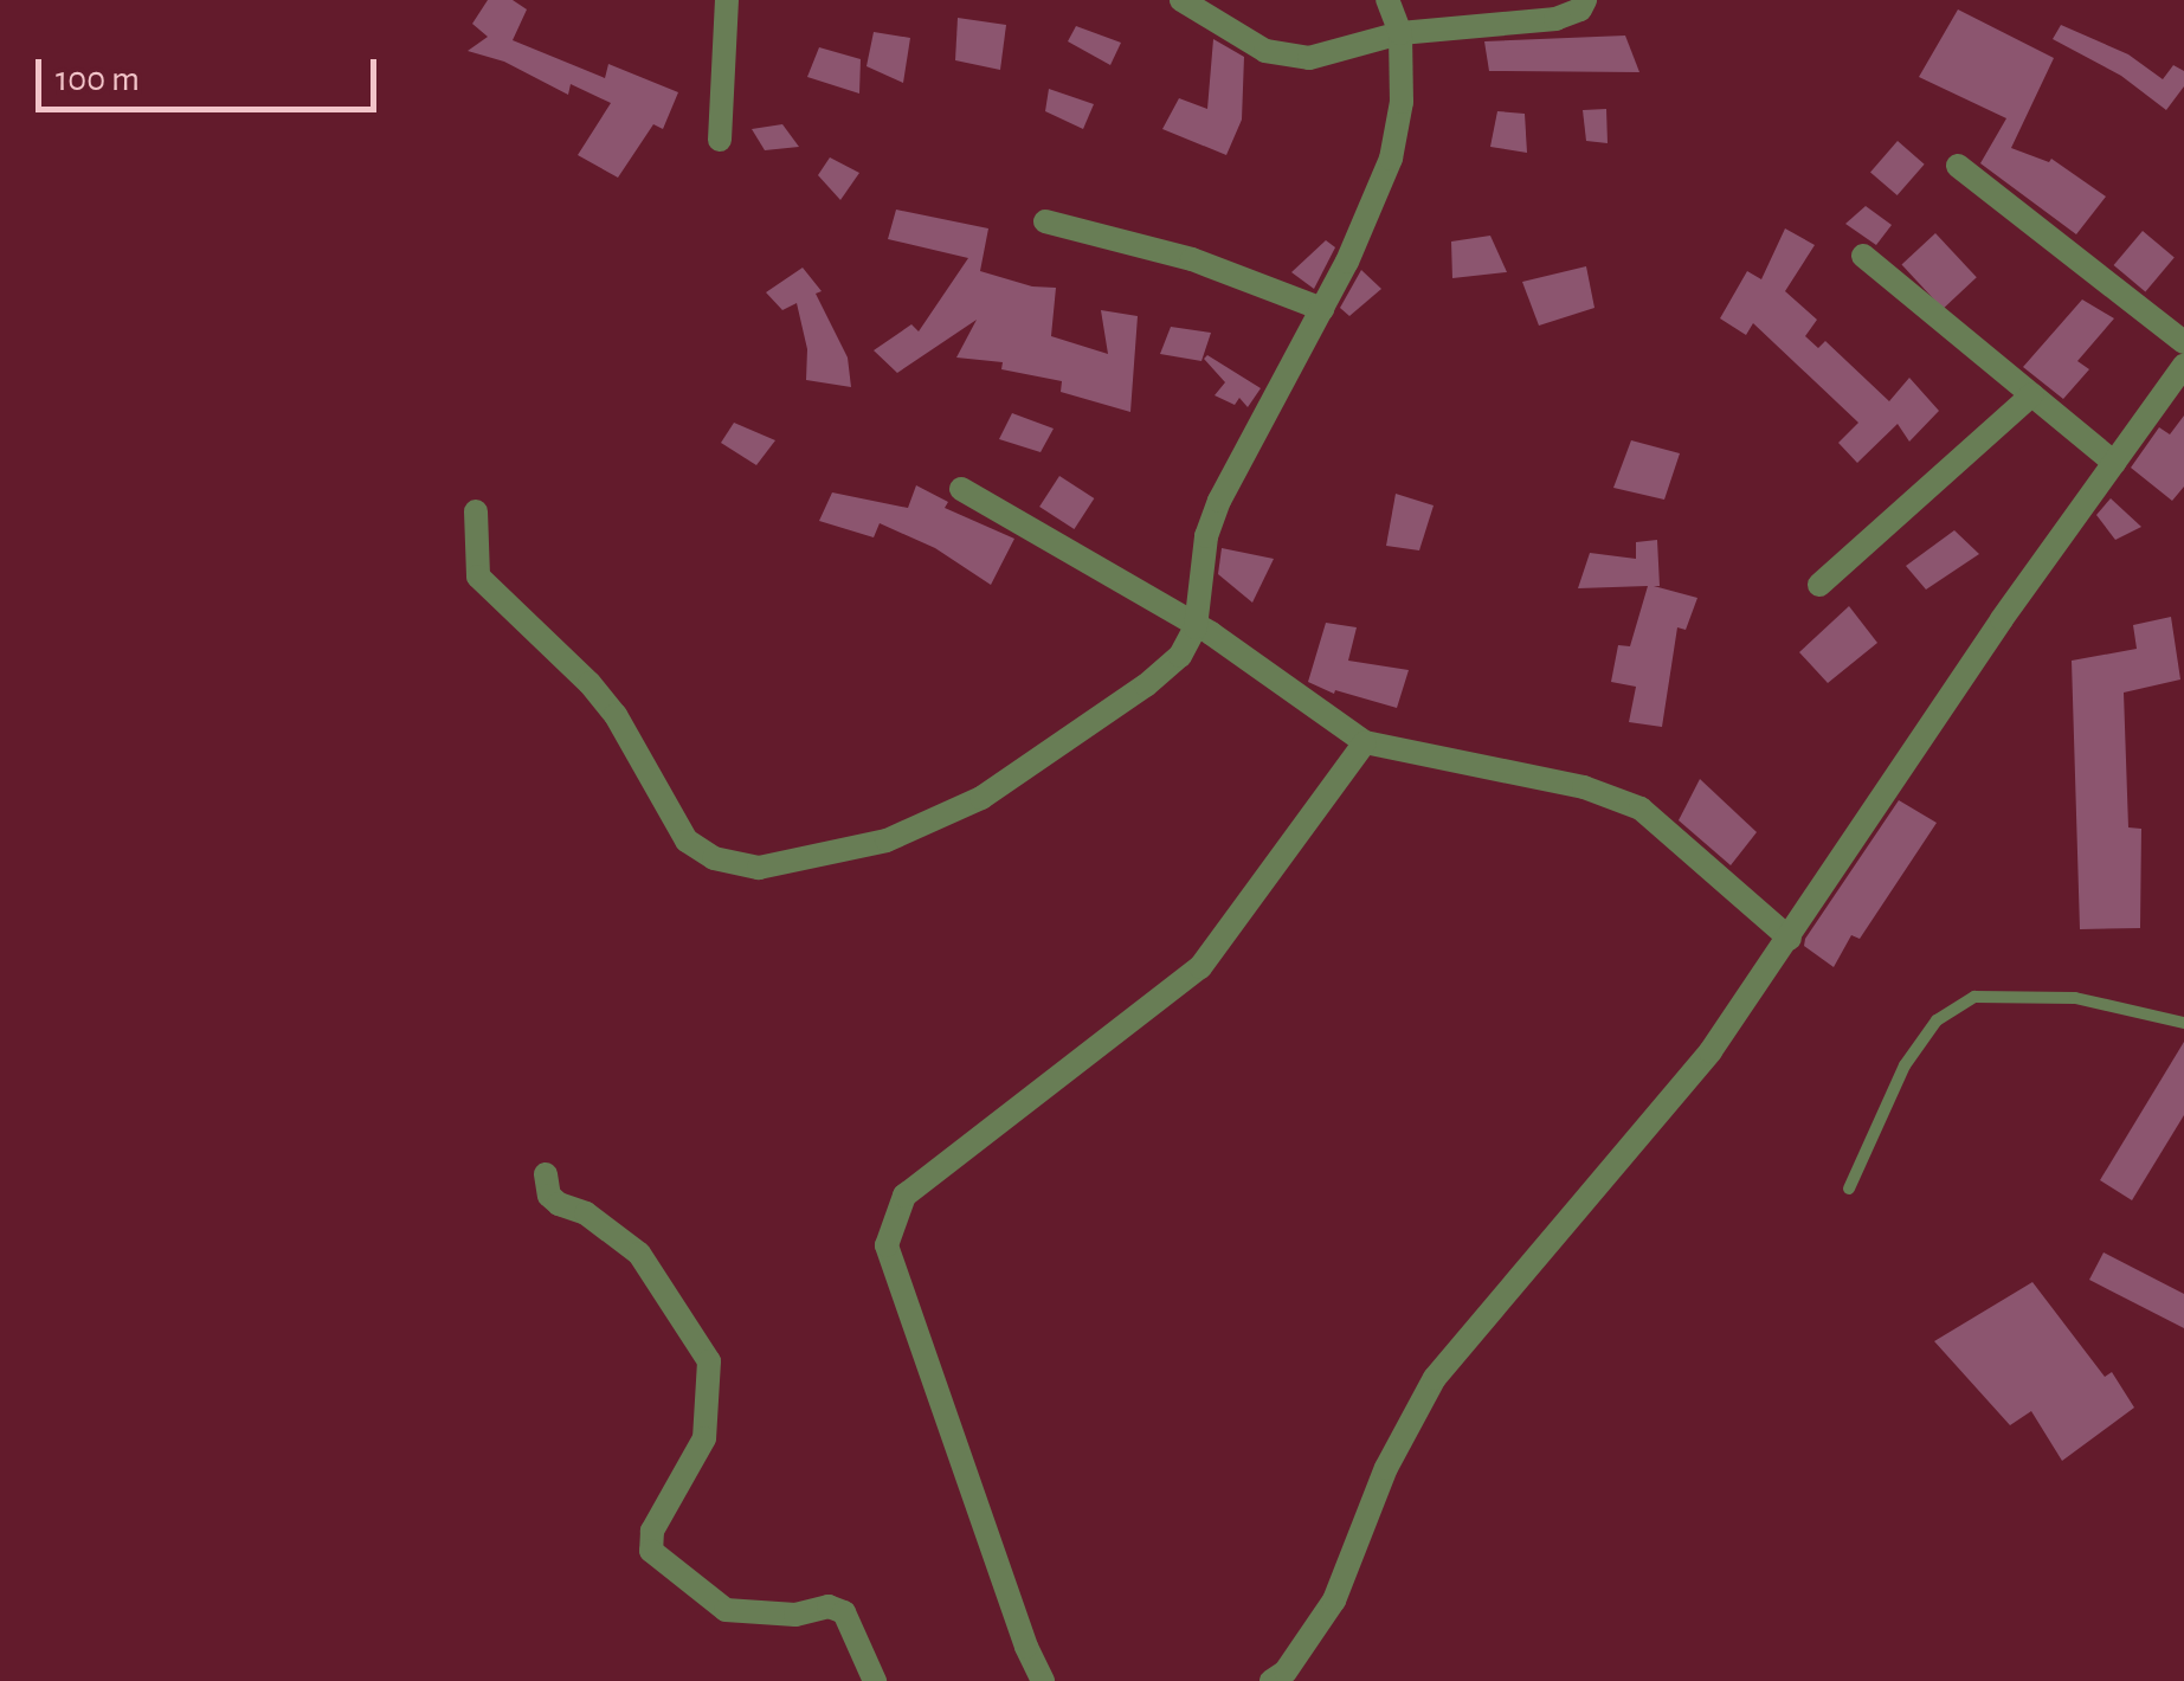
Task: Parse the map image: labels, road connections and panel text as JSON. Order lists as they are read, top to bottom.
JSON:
{
  "scale_bar": "100 m"
}
